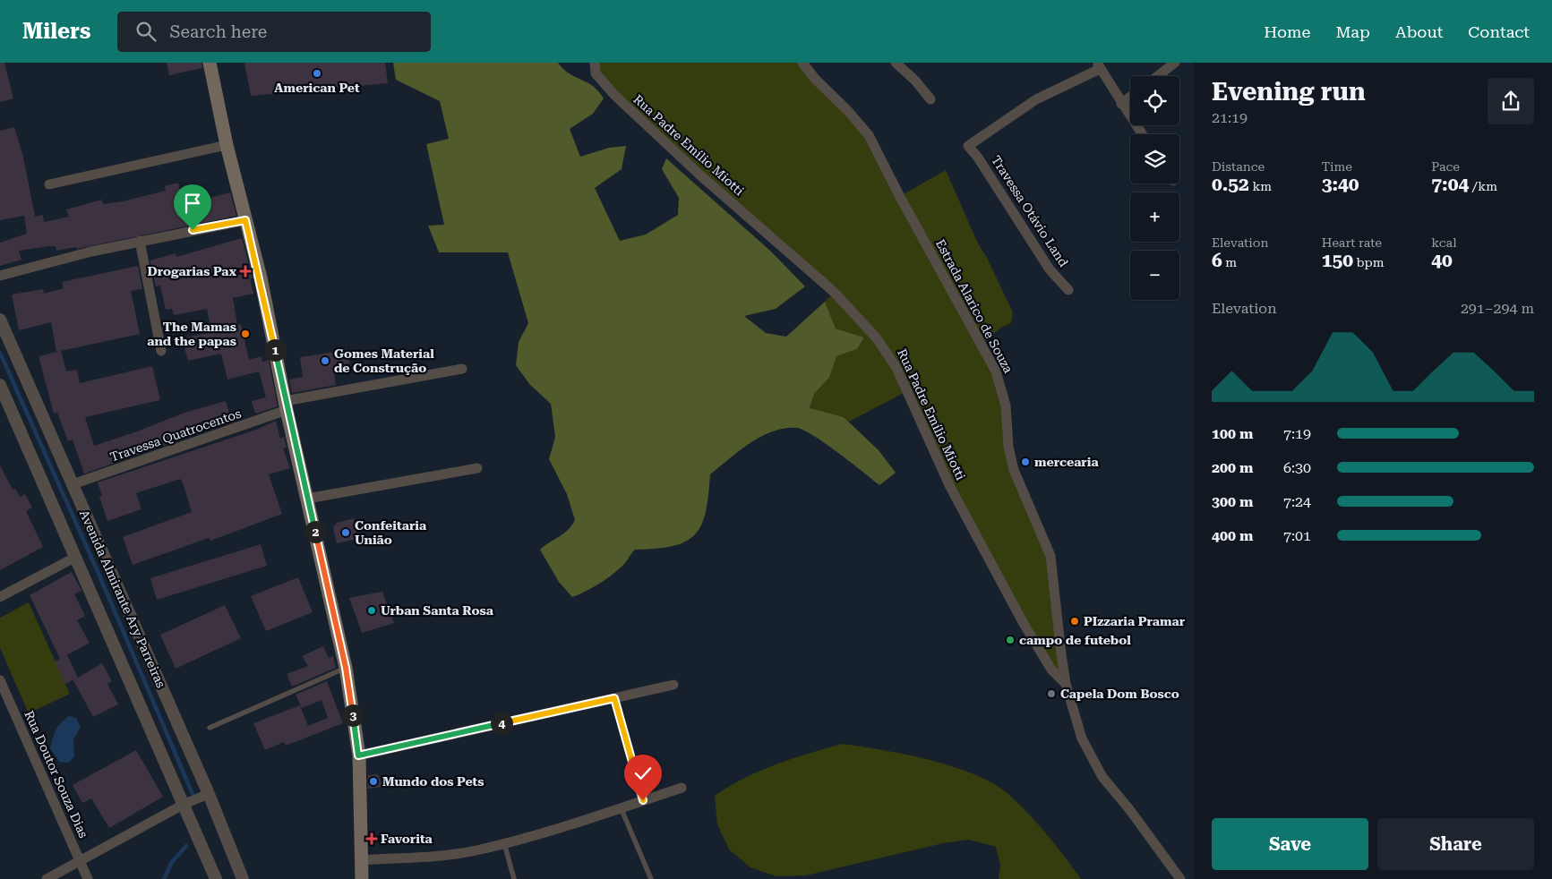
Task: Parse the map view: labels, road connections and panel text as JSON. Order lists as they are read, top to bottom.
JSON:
{
  "streets": {
    "street": [
      "Rua Padre Emílio Miotti",
      "Travessa Otávio Land",
      "Estrada Alarico de Souza",
      "Travessa Quatrocentos",
      "Avenida Almirante Ary Parreiras",
      "Rua Doutor Souza Dias"
    ]
  },
  "crossings": [
    ["Rua Padre Emílio Miotti", "Estrada Alarico de Souza"],
    ["Travessa Quatrocentos", "Avenida Almirante Ary Parreiras"]
  ],
  "places": {
    "other": [
      "American Pet",
      "The Mamas and the papas",
      "Gomes Material de Construção",
      "mercearia",
      "Confeitaria União",
      "Urban Santa Rosa",
      "PIzzaria Pramar",
      "campo de futebol",
      "Capela Dom Bosco",
      "Mundo dos Pets"
    ],
    "health": ["Drogarias Pax", "Favorita"]
  },
  "page": {
    "header": "Milers",
    "search": "Search here",
    "nav": [
      "Home",
      "Map",
      "About",
      "Contact"
    ],
    "heading": ["Evening run", "21:19"],
    "map_buttons": ["+", "−"],
    "stats": [
      ["Distance", "0.52 km"],
      ["Time", "3:40"],
      ["Pace", "7:04 /km"],
      ["Elevation", "6 m"],
      ["Heart rate", "150 bpm"],
      ["kcal", "40"]
    ],
    "chart": ["Elevation", "291–294 m"],
    "pins": [
      "1",
      "2",
      "3",
      "4"
    ],
    "list": [
      {
        "name": "100 m",
        "note": "7:19"
      },
      {
        "name": "200 m",
        "note": "6:30"
      },
      {
        "name": "300 m",
        "note": "7:24"
      },
      {
        "name": "400 m",
        "note": "7:01"
      }
    ],
    "buttons": ["Save", "Share"]
  }
}
